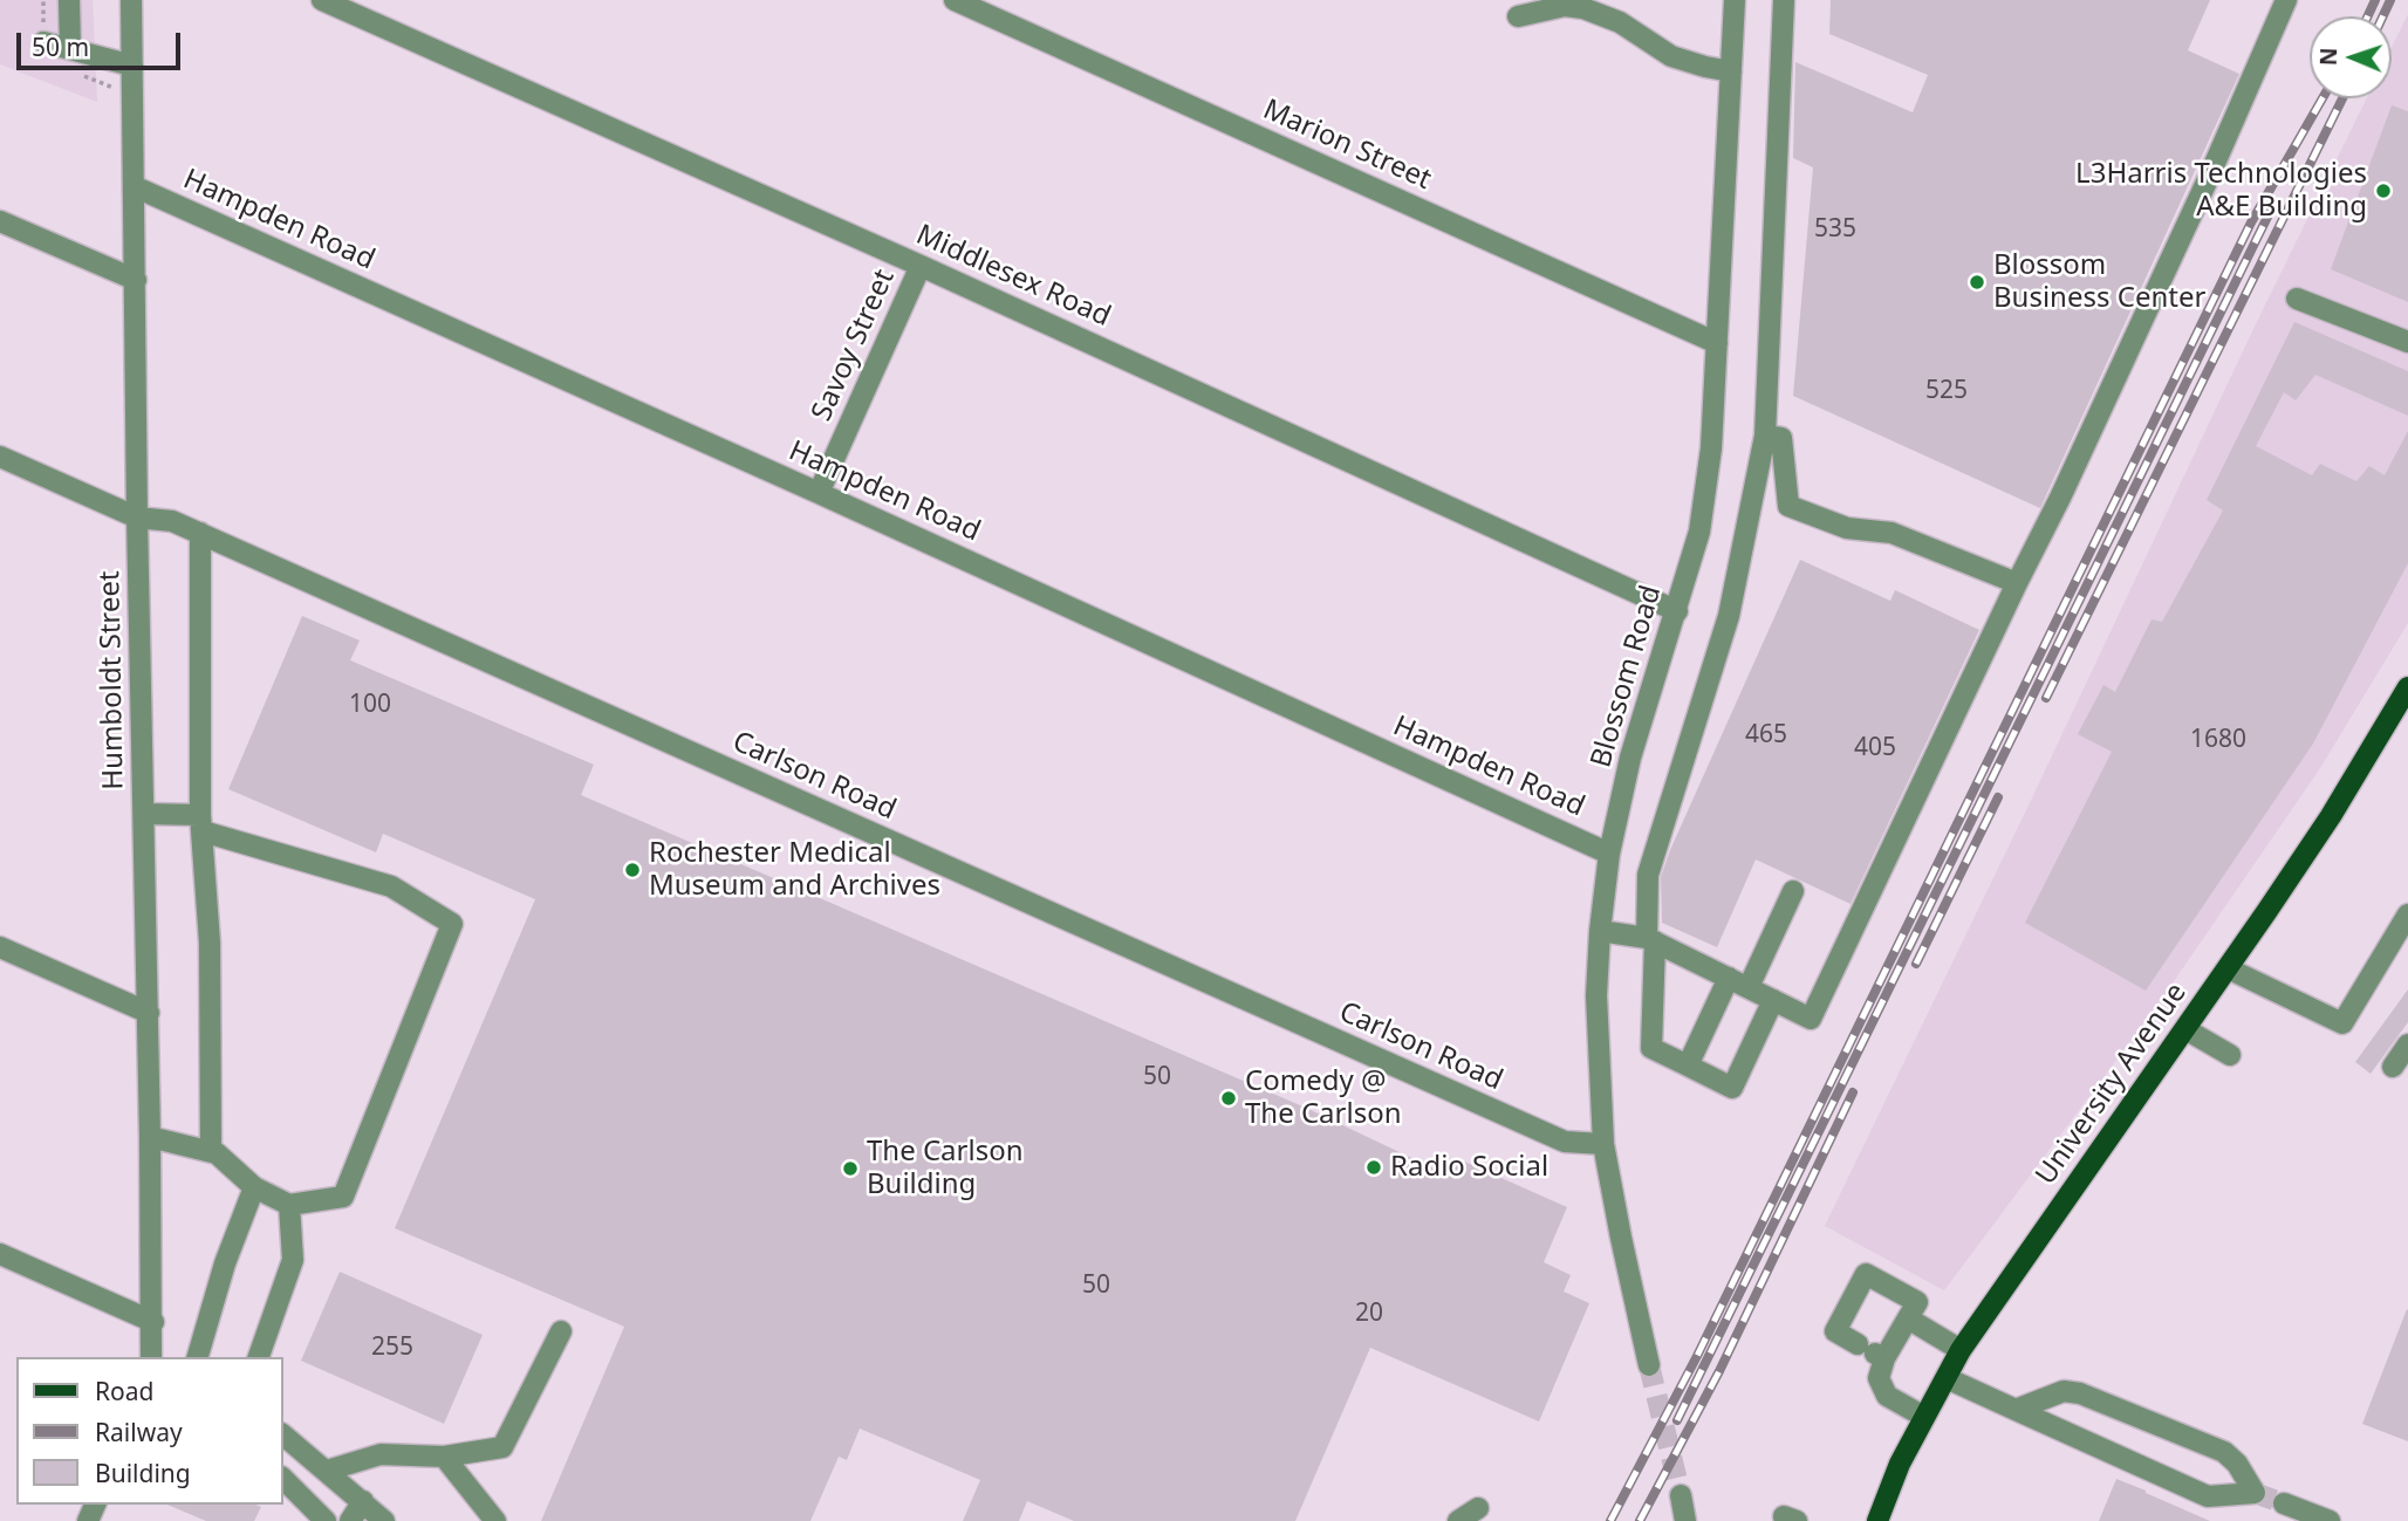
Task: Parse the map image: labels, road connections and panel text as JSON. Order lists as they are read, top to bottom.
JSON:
{
  "streets": {
    "main road": ["University Avenue"],
    "street": [
      "Marion Street",
      "Hampden Road",
      "Middlesex Road",
      "Savoy Street",
      "Blossom Road",
      "Humboldt Street",
      "Carlson Road"
    ]
  },
  "crossings": [
    ["Marion Street", "Blossom Road"],
    ["Hampden Road", "Savoy Street"],
    ["Hampden Road", "Blossom Road"],
    ["Hampden Road", "Humboldt Street"],
    ["Middlesex Road", "Savoy Street"],
    ["Middlesex Road", "Blossom Road"],
    ["Blossom Road", "Carlson Road"],
    ["Humboldt Street", "Carlson Road"]
  ],
  "places": [
    "L3Harris Technologies A&E Building",
    "Blossom Business Center",
    "Rochester Medical Museum and Archives",
    "Comedy @ The Carlson",
    "Radio Social",
    "The Carlson Building"
  ],
  "house_numbers": [
    "535",
    "525",
    "100",
    "465",
    "1680",
    "405",
    "50",
    "50",
    "20",
    "255"
  ],
  "legend": ["Road", "Railway", "Building"],
  "scale_bar": "50 m",
  "north": "left"
}
